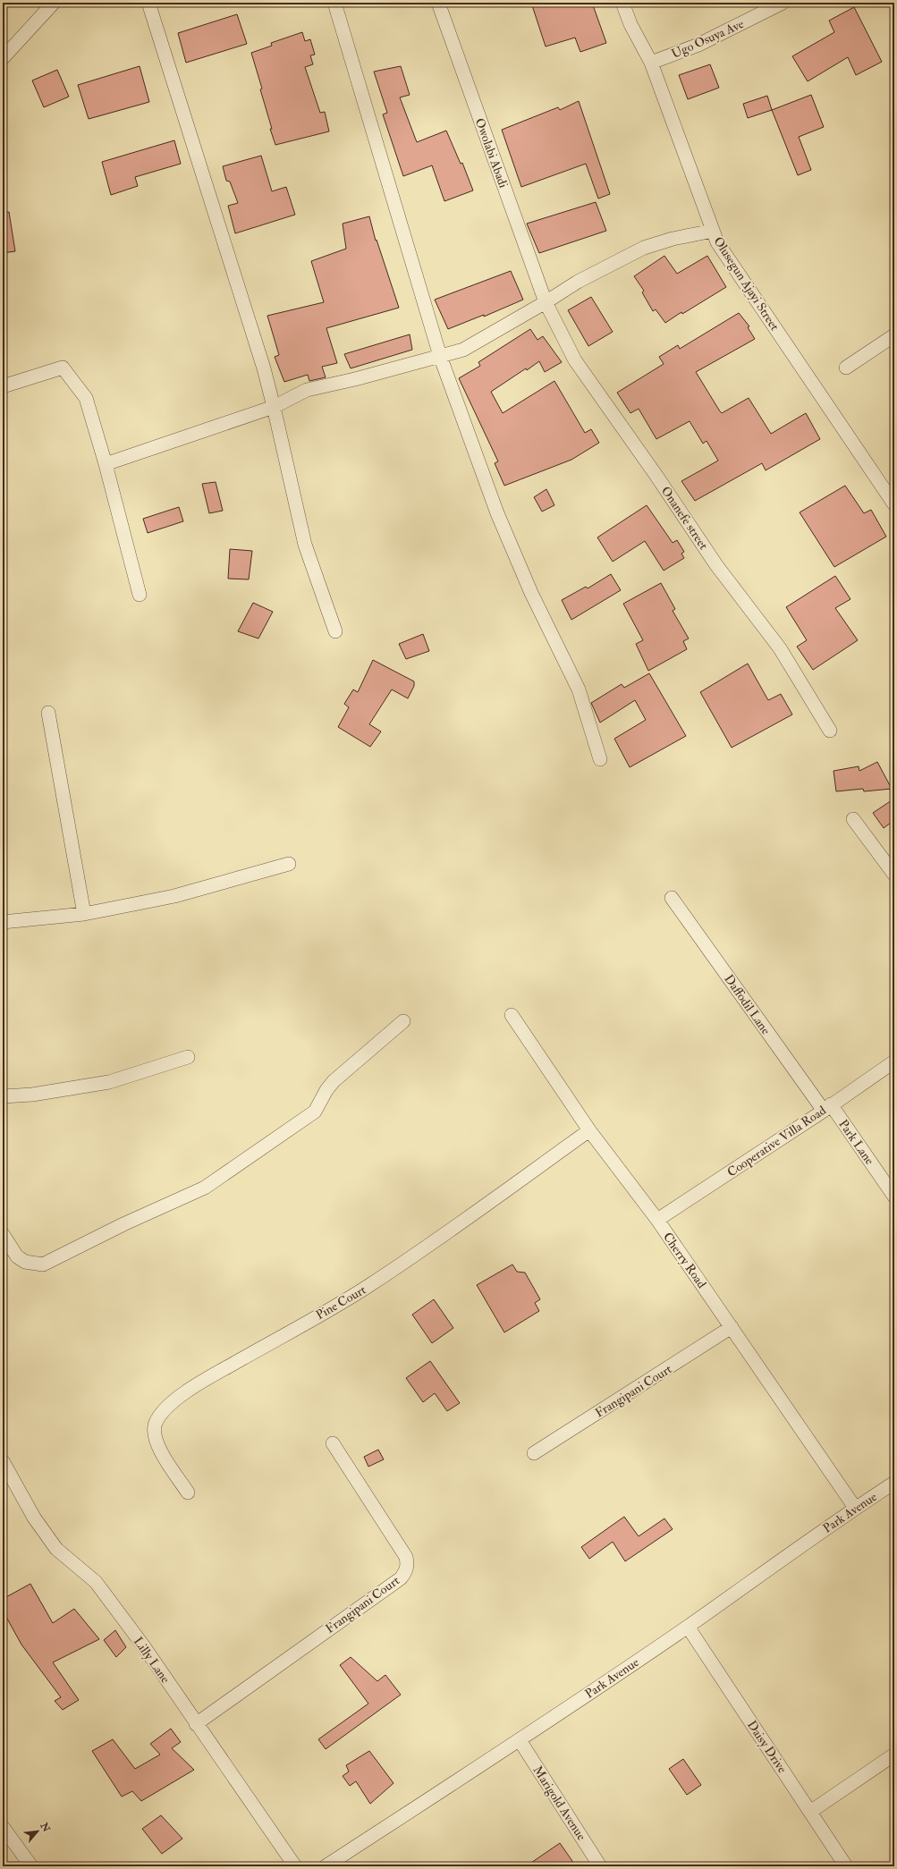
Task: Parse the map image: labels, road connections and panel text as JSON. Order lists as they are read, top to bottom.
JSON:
{
  "streets": {
    "street": [
      "Ugo Osuya Ave",
      "Owolabi Abadi",
      "Olusegun Ajayi Street",
      "Onanefe street",
      "Daffodil Lane",
      "Cooperative Villa Road",
      "Park Lane",
      "Cherry Road",
      "Pine Court",
      "Frangipani Court",
      "Park Avenue",
      "Lilly Lane",
      "Daisy Drive",
      "Marigold Avenue"
    ]
  },
  "crossings": [
    ["Ugo Osuya Ave", "Olusegun Ajayi Street"],
    ["Owolabi Abadi", "Onanefe street"],
    ["Daffodil Lane", "Cooperative Villa Road"],
    ["Daffodil Lane", "Park Lane"],
    ["Cooperative Villa Road", "Park Lane"],
    ["Cooperative Villa Road", "Cherry Road"],
    ["Cherry Road", "Pine Court"],
    ["Cherry Road", "Frangipani Court"],
    ["Cherry Road", "Park Avenue"],
    ["Frangipani Court", "Lilly Lane"],
    ["Park Avenue", "Daisy Drive"],
    ["Park Avenue", "Marigold Avenue"]
  ],
  "north": "top right"
}
